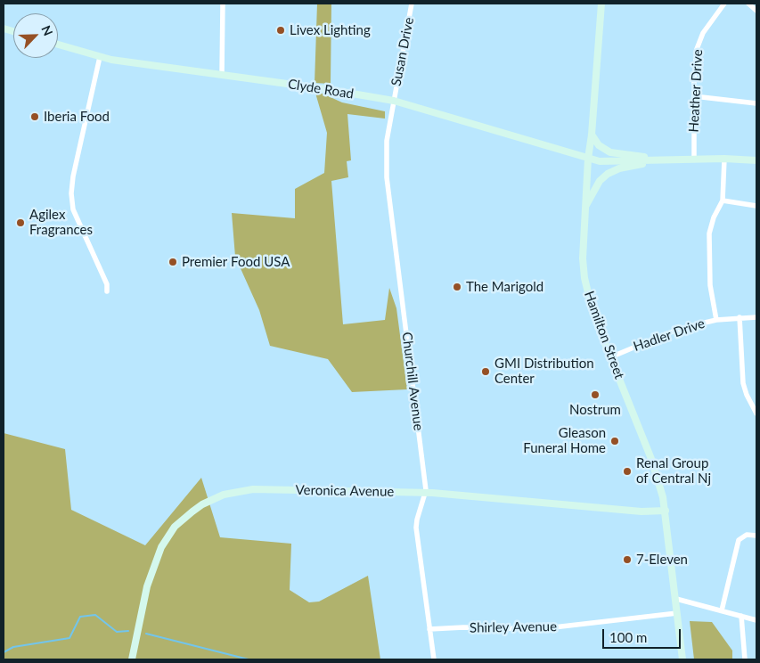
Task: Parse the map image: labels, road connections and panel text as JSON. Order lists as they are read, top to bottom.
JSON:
{
  "streets": {
    "street": [
      "Susan Drive",
      "Clyde Road",
      "Heather Drive",
      "Hamilton Street",
      "Hadler Drive",
      "Churchill Avenue",
      "Veronica Avenue",
      "Shirley Avenue"
    ]
  },
  "crossings": [
    ["Susan Drive", "Clyde Road"],
    ["Susan Drive", "Churchill Avenue"],
    ["Clyde Road", "Hamilton Street"],
    ["Clyde Road", "Churchill Avenue"],
    ["Hamilton Street", "Hadler Drive"],
    ["Hamilton Street", "Veronica Avenue"],
    ["Hamilton Street", "Shirley Avenue"],
    ["Churchill Avenue", "Veronica Avenue"],
    ["Churchill Avenue", "Shirley Avenue"]
  ],
  "places": [
    "Livex Lighting",
    "Iberia Food",
    "Agilex Fragrances",
    "Premier Food USA",
    "The Marigold",
    "GMI Distribution Center",
    "Nostrum",
    "Gleason Funeral Home",
    "Renal Group of Central Nj",
    "7-Eleven"
  ],
  "scale_bar": "100 m",
  "north": "top right"
}
